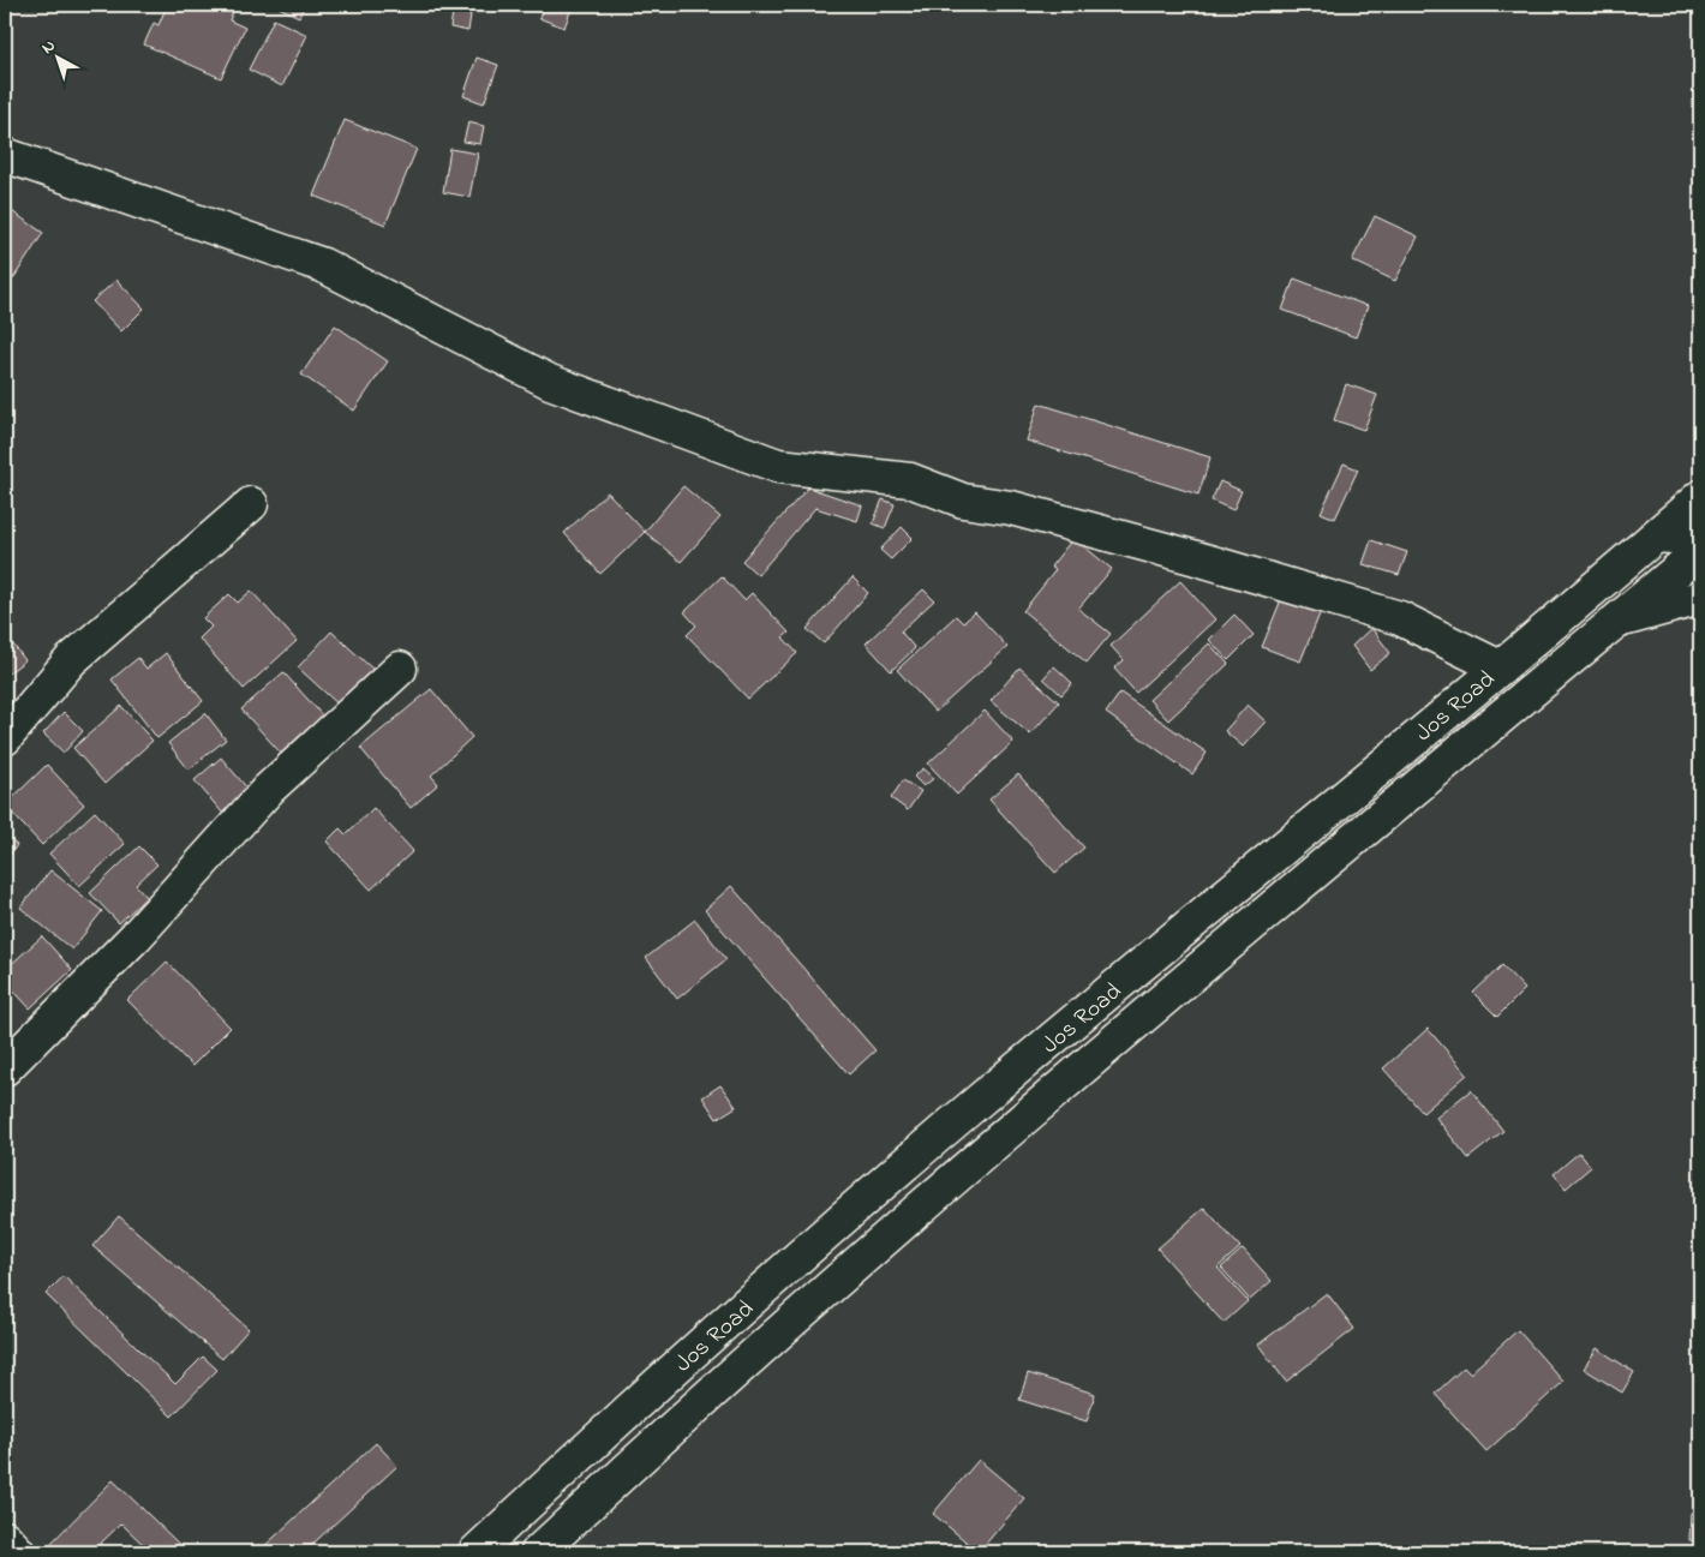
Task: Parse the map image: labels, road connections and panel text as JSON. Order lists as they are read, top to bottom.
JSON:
{
  "streets": {
    "main road": ["Jos Road"]
  },
  "north": "top left"
}
